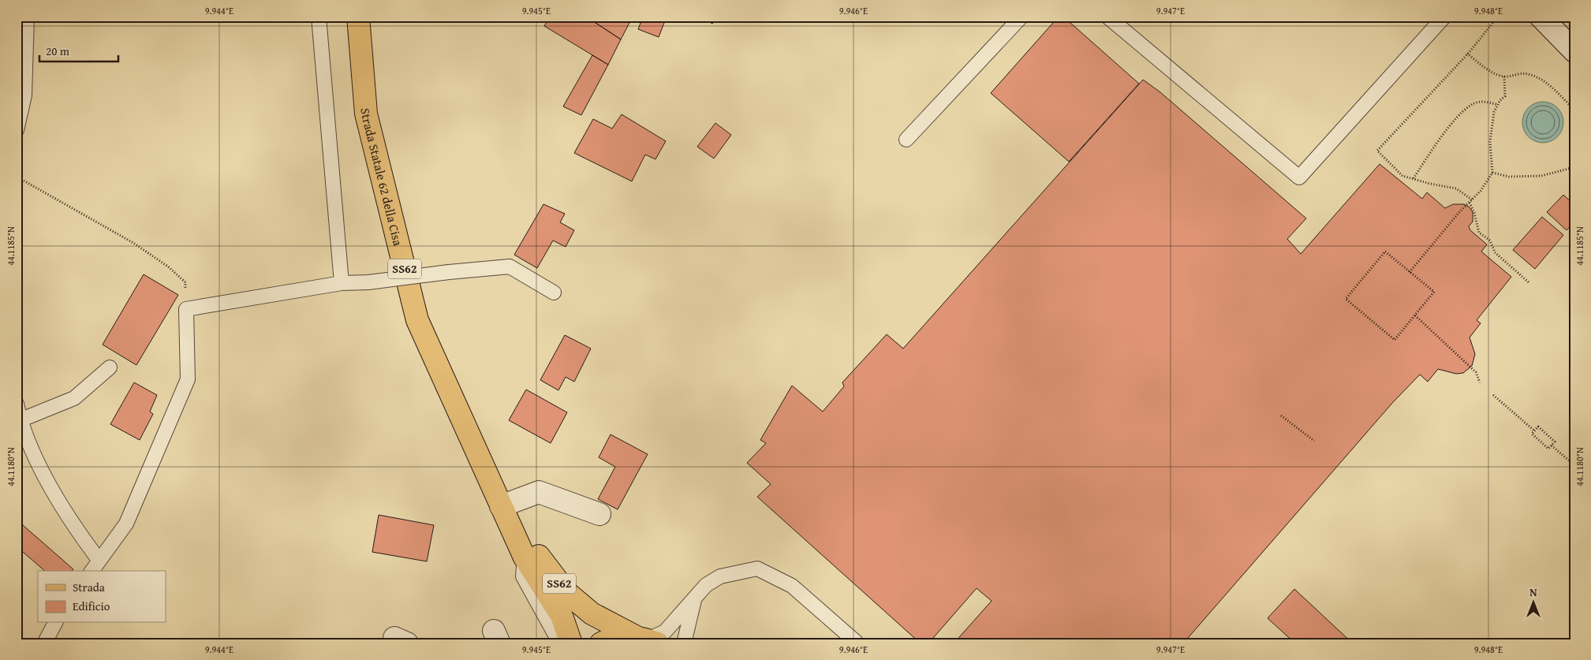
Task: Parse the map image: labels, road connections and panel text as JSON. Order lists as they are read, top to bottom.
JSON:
{
  "streets": {
    "main road": ["Strada Statale 62 della Cisa", "SS62"]
  },
  "legend": ["Strada", "Edificio"],
  "scale_bar": "20 m",
  "north": "top",
  "coordinates": [
    "9.944°E",
    "9.945°E",
    "9.946°E",
    "9.947°E",
    "9.948°E",
    "44.1185°N",
    "44.1180°N"
  ]
}
